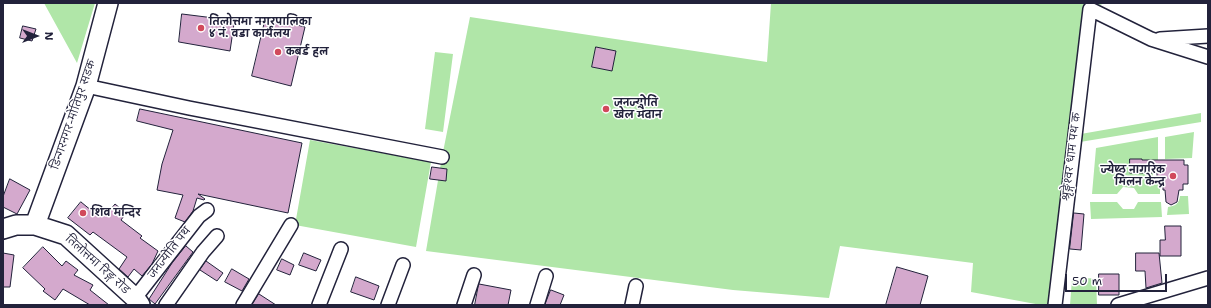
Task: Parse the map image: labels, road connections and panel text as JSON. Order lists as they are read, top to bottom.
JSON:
{
  "streets": {
    "street": [
      "डिन्गरनगर-मोतिपुर सडक",
      "श्रृङ्गेश्वर धाम पथ क",
      "जनज्योति पथ",
      "तिलोत्तमा रिङ्ग रोड"
    ]
  },
  "crossings": [
    ["डिन्गरनगर-मोतिपुर सडक", "तिलोत्तमा रिङ्ग रोड"],
    ["जनज्योति पथ", "तिलोत्तमा रिङ्ग रोड"]
  ],
  "places": [
    "तिलोत्तमा नगरपालिका ४ नं. वडा कार्यलय",
    "कबर्ड हल",
    "जनज्योति खेल मैदान",
    "ज्येष्ठ नागरिक मिलन केन्द्र",
    "शिव मन्दिर"
  ],
  "scale_bar": "50 m",
  "north": "right"
}
